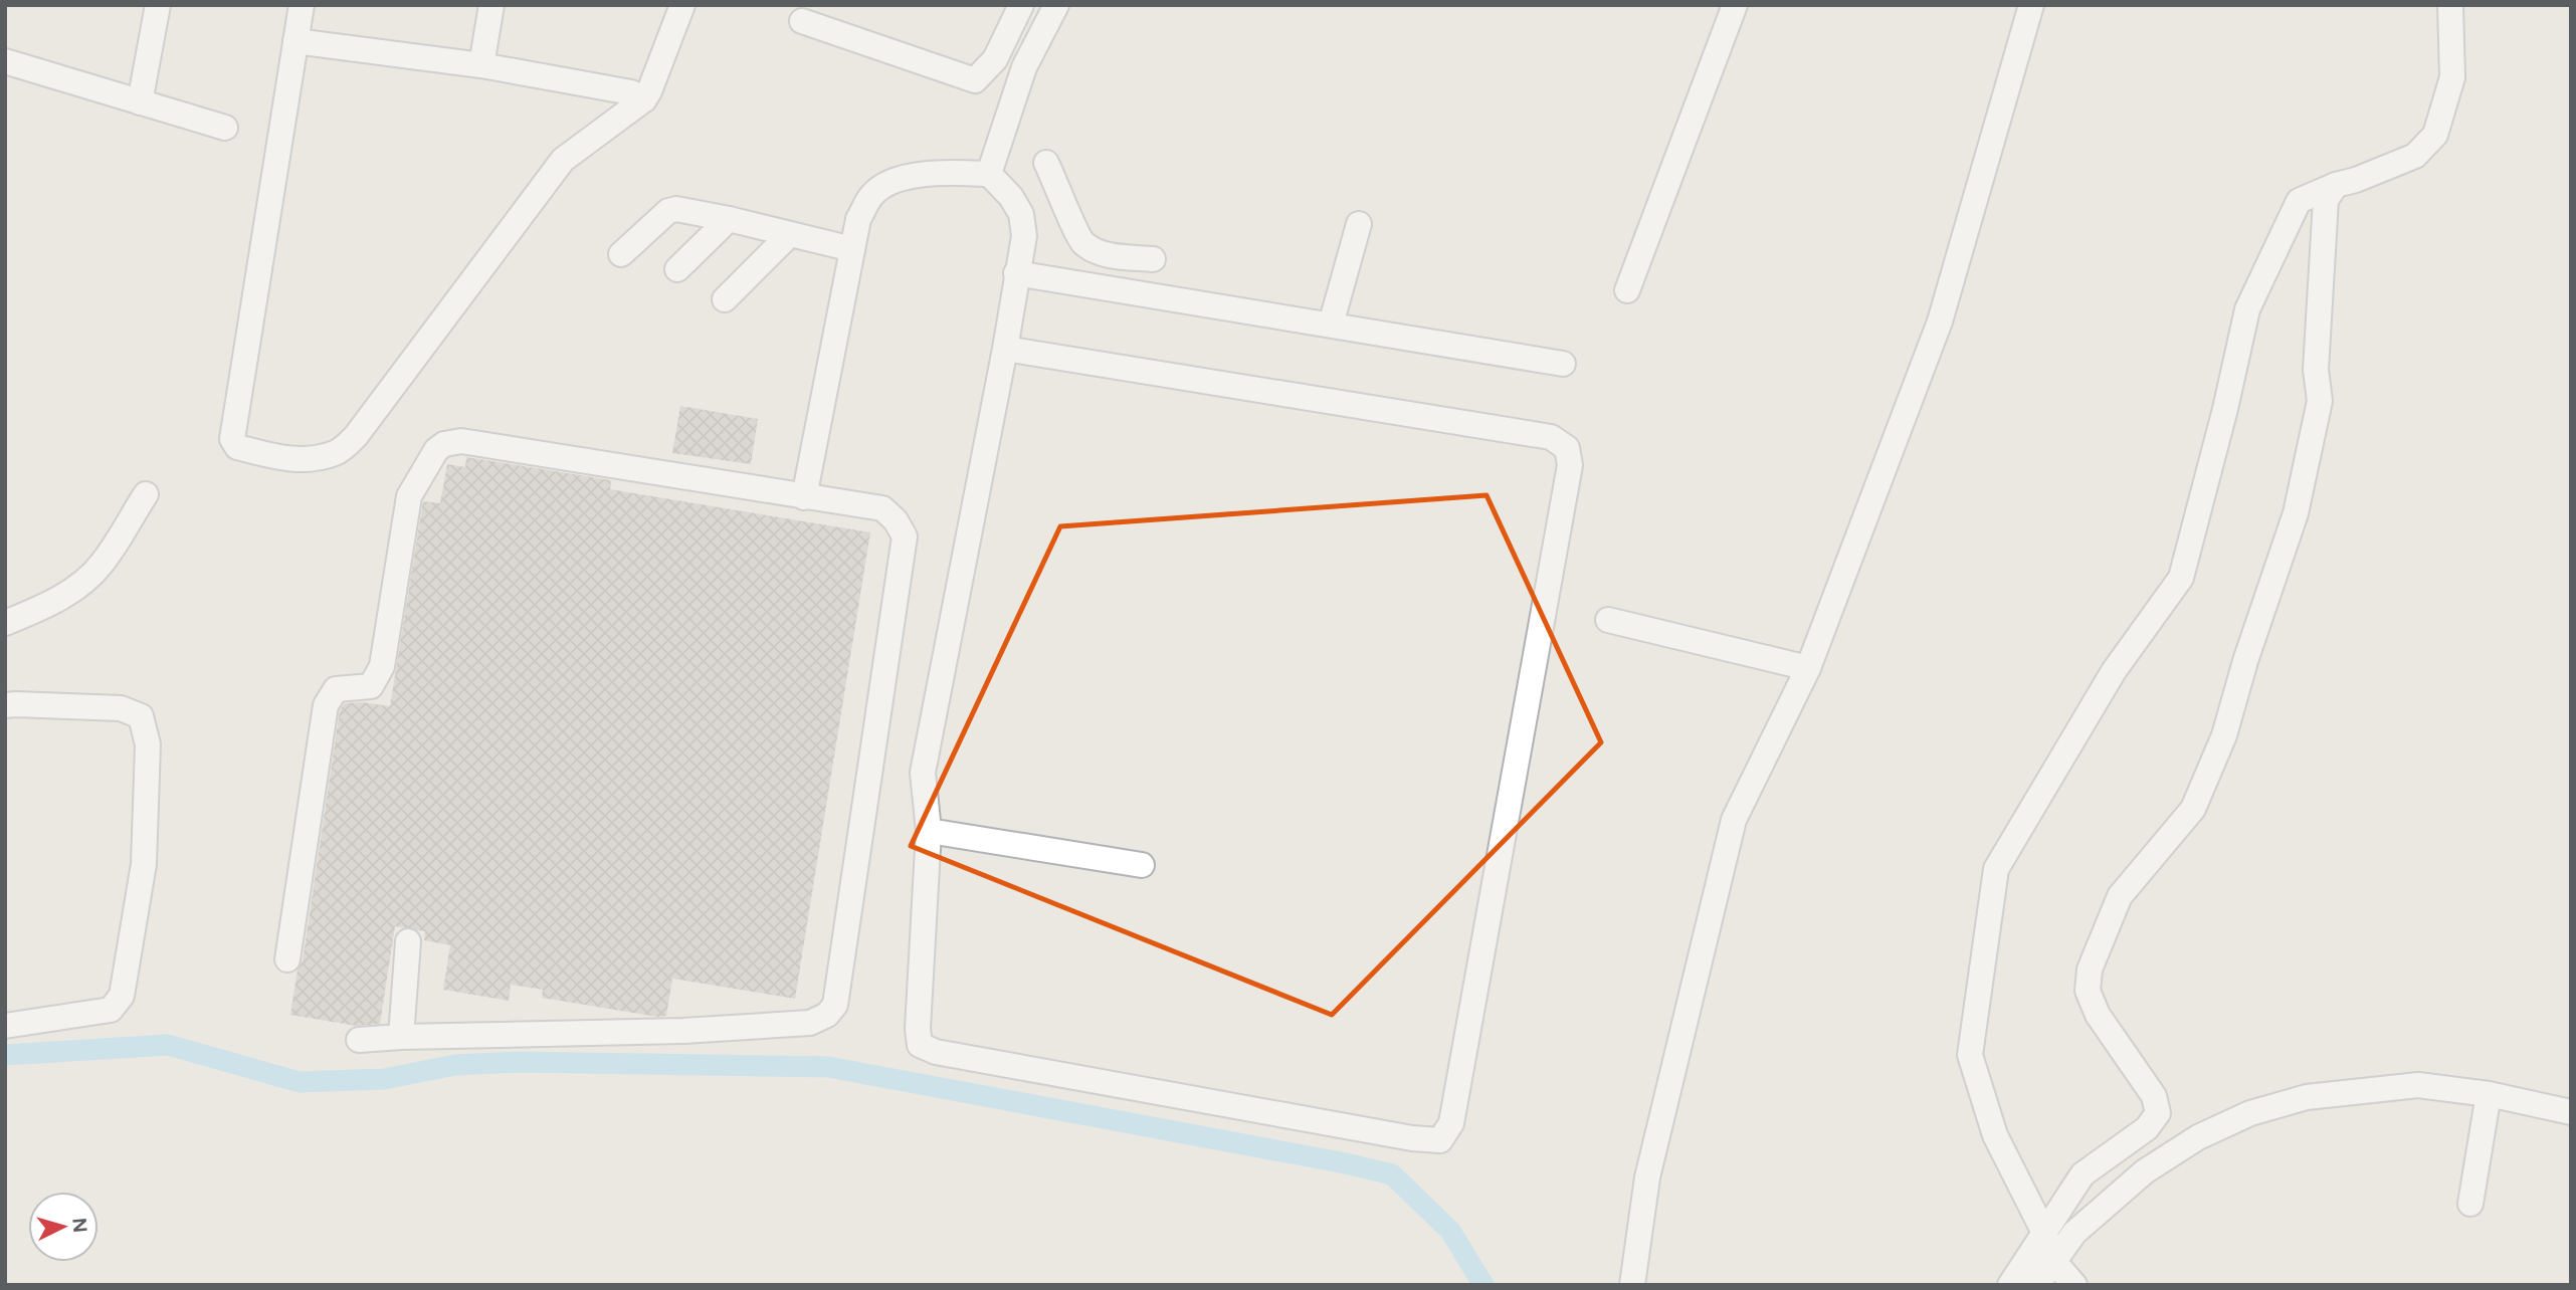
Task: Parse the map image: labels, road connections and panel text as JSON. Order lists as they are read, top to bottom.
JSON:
{
  "north": "right"
}
